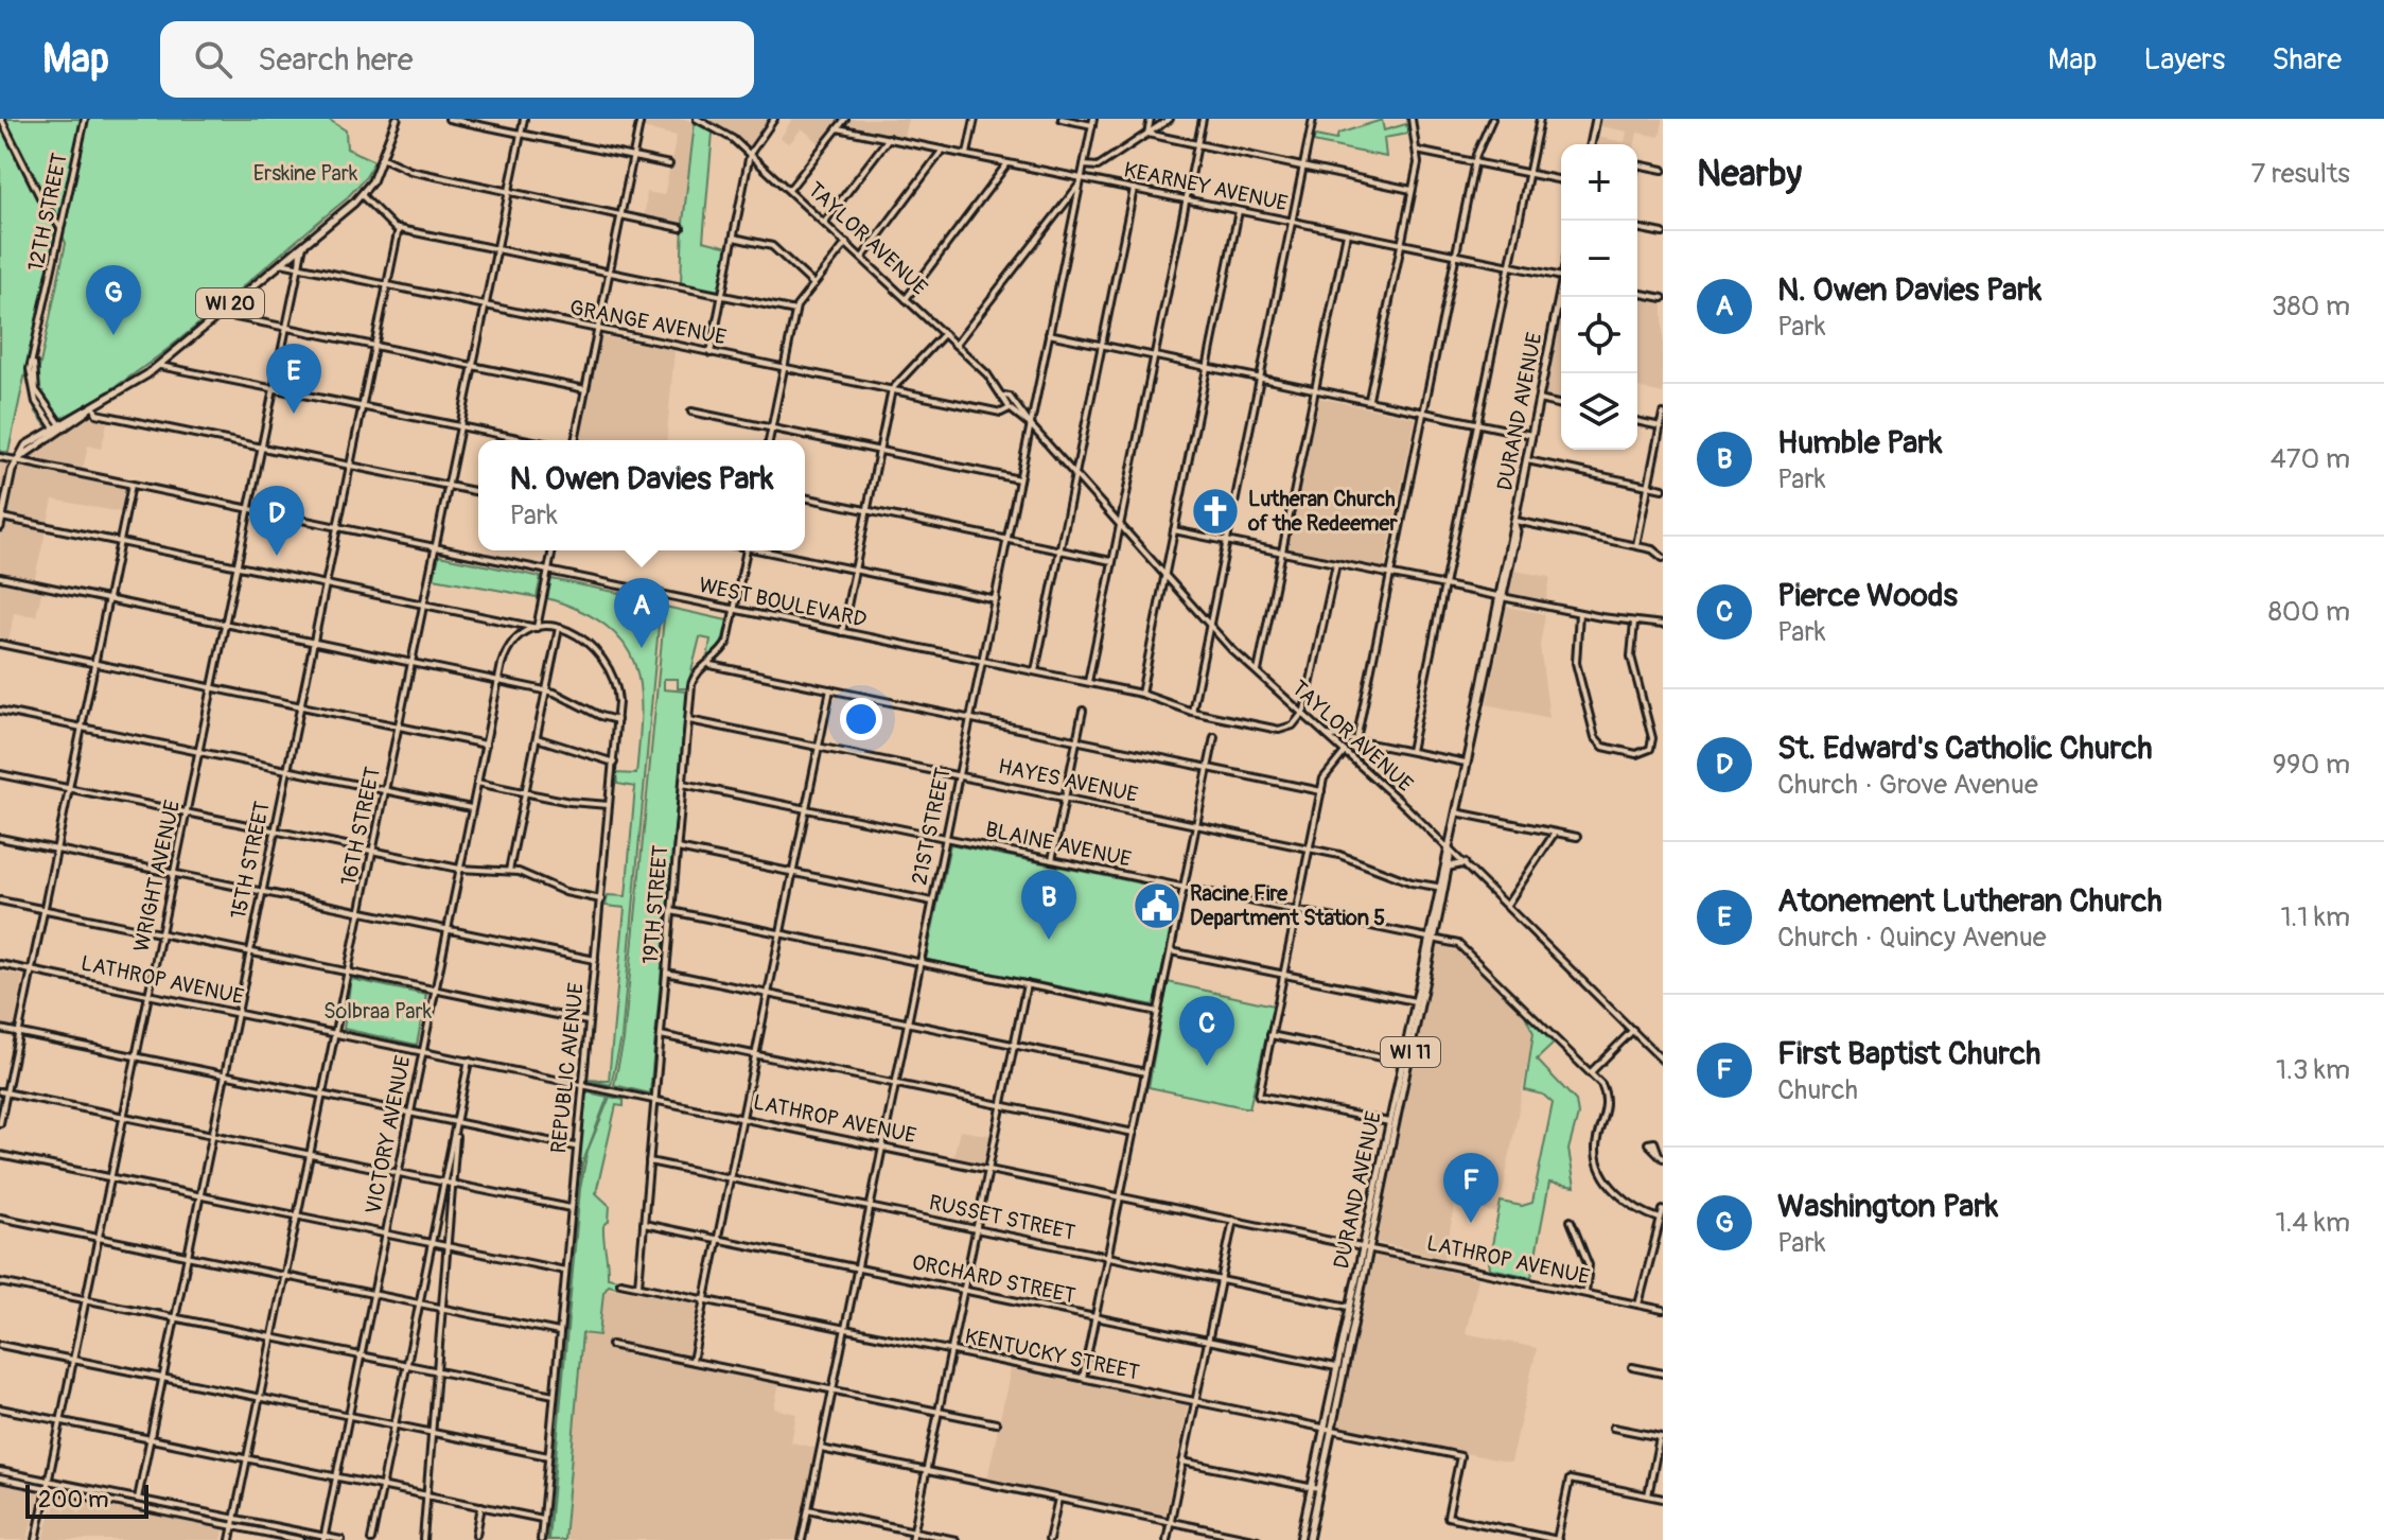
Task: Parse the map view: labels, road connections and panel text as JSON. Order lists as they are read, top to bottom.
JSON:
{
  "streets": {
    "main road": ["WI 20", "DURAND AVENUE", "WI 11"],
    "street": [
      "KEARNEY AVENUE",
      "12TH STREET",
      "TAYLOR AVENUE",
      "GRANGE AVENUE",
      "WEST BOULEVARD",
      "HAYES AVENUE",
      "16TH STREET",
      "21ST STREET",
      "BLAINE AVENUE",
      "15TH STREET",
      "WRIGHT AVENUE",
      "19TH STREET",
      "LATHROP AVENUE",
      "REPUBLIC AVENUE",
      "VICTORY AVENUE",
      "RUSSET STREET",
      "ORCHARD STREET",
      "KENTUCKY STREET"
    ]
  },
  "crossings": [
    ["KEARNEY AVENUE", "21ST STREET"],
    ["12TH STREET", "WI 20"],
    ["TAYLOR AVENUE", "GRANGE AVENUE"],
    ["TAYLOR AVENUE", "DURAND AVENUE"],
    ["TAYLOR AVENUE", "WEST BOULEVARD"],
    ["TAYLOR AVENUE", "21ST STREET"],
    ["WI 20", "GRANGE AVENUE"],
    ["WI 20", "WEST BOULEVARD"],
    ["WI 20", "WRIGHT AVENUE"],
    ["GRANGE AVENUE", "16TH STREET"],
    ["GRANGE AVENUE", "15TH STREET"],
    ["GRANGE AVENUE", "WRIGHT AVENUE"],
    ["DURAND AVENUE", "HAYES AVENUE"],
    ["DURAND AVENUE", "BLAINE AVENUE"],
    ["DURAND AVENUE", "LATHROP AVENUE"],
    ["DURAND AVENUE", "RUSSET STREET"],
    ["DURAND AVENUE", "ORCHARD STREET"],
    ["DURAND AVENUE", "KENTUCKY STREET"],
    ["WEST BOULEVARD", "16TH STREET"],
    ["WEST BOULEVARD", "21ST STREET"],
    ["WEST BOULEVARD", "15TH STREET"],
    ["WEST BOULEVARD", "WRIGHT AVENUE"],
    ["WEST BOULEVARD", "19TH STREET"],
    ["HAYES AVENUE", "21ST STREET"],
    ["HAYES AVENUE", "19TH STREET"],
    ["16TH STREET", "LATHROP AVENUE"],
    ["21ST STREET", "BLAINE AVENUE"],
    ["21ST STREET", "LATHROP AVENUE"],
    ["21ST STREET", "RUSSET STREET"],
    ["21ST STREET", "ORCHARD STREET"],
    ["21ST STREET", "KENTUCKY STREET"],
    ["BLAINE AVENUE", "19TH STREET"],
    ["15TH STREET", "LATHROP AVENUE"],
    ["WRIGHT AVENUE", "LATHROP AVENUE"],
    ["19TH STREET", "LATHROP AVENUE"],
    ["19TH STREET", "RUSSET STREET"],
    ["19TH STREET", "ORCHARD STREET"],
    ["19TH STREET", "KENTUCKY STREET"],
    ["LATHROP AVENUE", "REPUBLIC AVENUE"],
    ["LATHROP AVENUE", "VICTORY AVENUE"]
  ],
  "parks": ["Erskine Park", "Solbraa Park"],
  "places": {
    "church": ["Lutheran Church of the Redeemer"],
    "public building": ["Racine Fire Department Station 5"]
  },
  "scale_bar": "200 m",
  "page": {
    "header": "Map",
    "search": "Search here",
    "nav": ["Map", "Layers", "Share"],
    "heading": ["Nearby", "7 results"],
    "map_buttons": ["+", "−"],
    "list": [
      {
        "mark": "A",
        "name": "N. Owen Davies Park",
        "note": "Park",
        "value": "380 m"
      },
      {
        "mark": "B",
        "name": "Humble Park",
        "note": "Park",
        "value": "470 m"
      },
      {
        "mark": "C",
        "name": "Pierce Woods",
        "note": "Park",
        "value": "800 m"
      },
      {
        "mark": "D",
        "name": "St. Edward's Catholic Church",
        "note": "Church · Grove Avenue",
        "value": "990 m"
      },
      {
        "mark": "E",
        "name": "Atonement Lutheran Church",
        "note": "Church · Quincy Avenue",
        "value": "1.1 km"
      },
      {
        "mark": "F",
        "name": "First Baptist Church",
        "note": "Church",
        "value": "1.3 km"
      },
      {
        "mark": "G",
        "name": "Washington Park",
        "note": "Park",
        "value": "1.4 km"
      }
    ],
    "pins": [
      "G",
      "E",
      "D",
      "A",
      "B",
      "C",
      "F"
    ],
    "popup": ["N. Owen Davies Park", "Park"],
    "scale": "200 m"
  }
}
